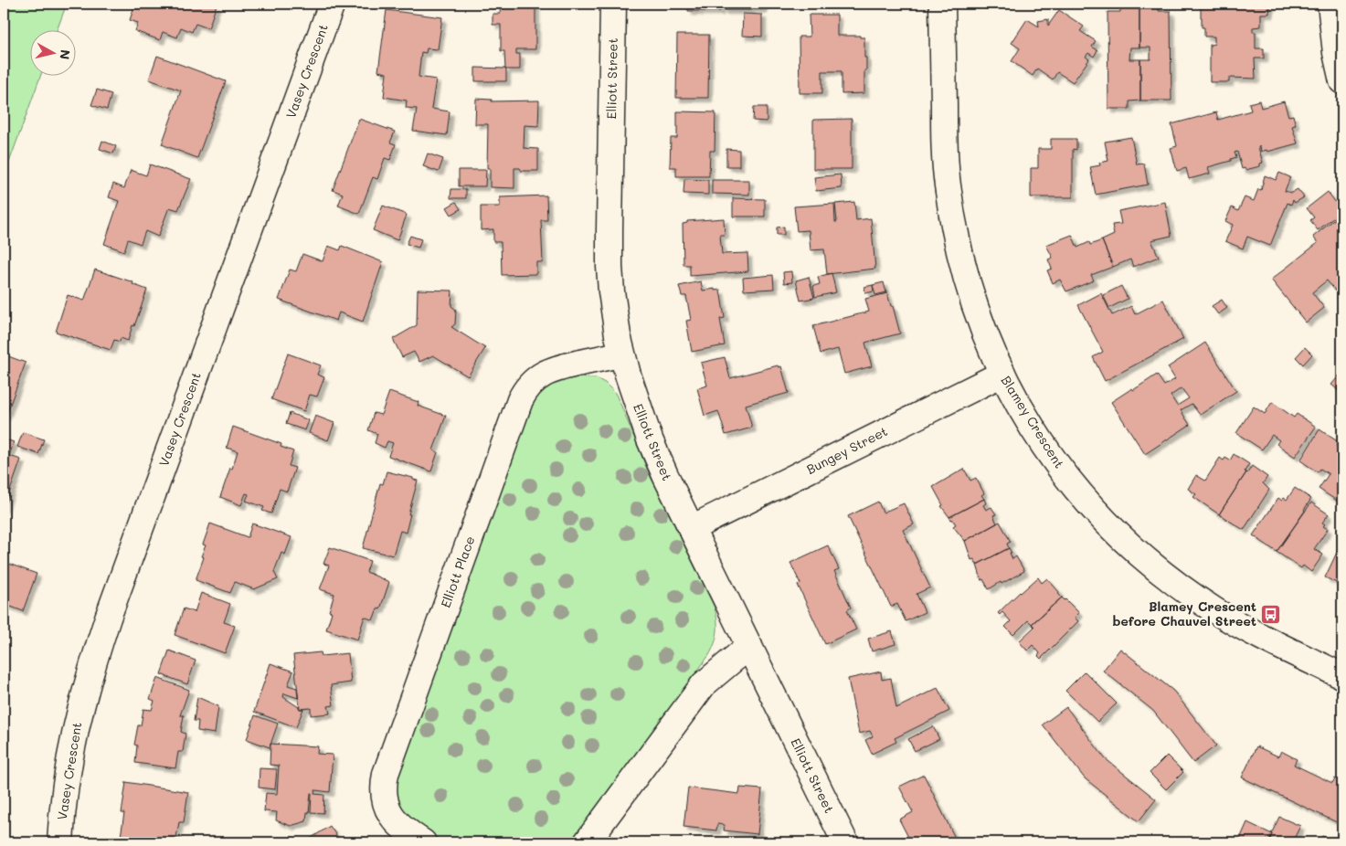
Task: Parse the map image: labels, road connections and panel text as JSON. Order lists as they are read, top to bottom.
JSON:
{
  "streets": {
    "street": [
      "Vasey Crescent",
      "Elliott Street",
      "Blamey Crescent",
      "Bungey Street",
      "Elliott Place"
    ]
  },
  "crossings": [
    ["Elliott Street", "Bungey Street"],
    ["Elliott Street", "Elliott Place"],
    ["Blamey Crescent", "Bungey Street"]
  ],
  "places": {
    "bus stop": ["Blamey Crescent before Chauvel Street"]
  },
  "north": "right"
}
